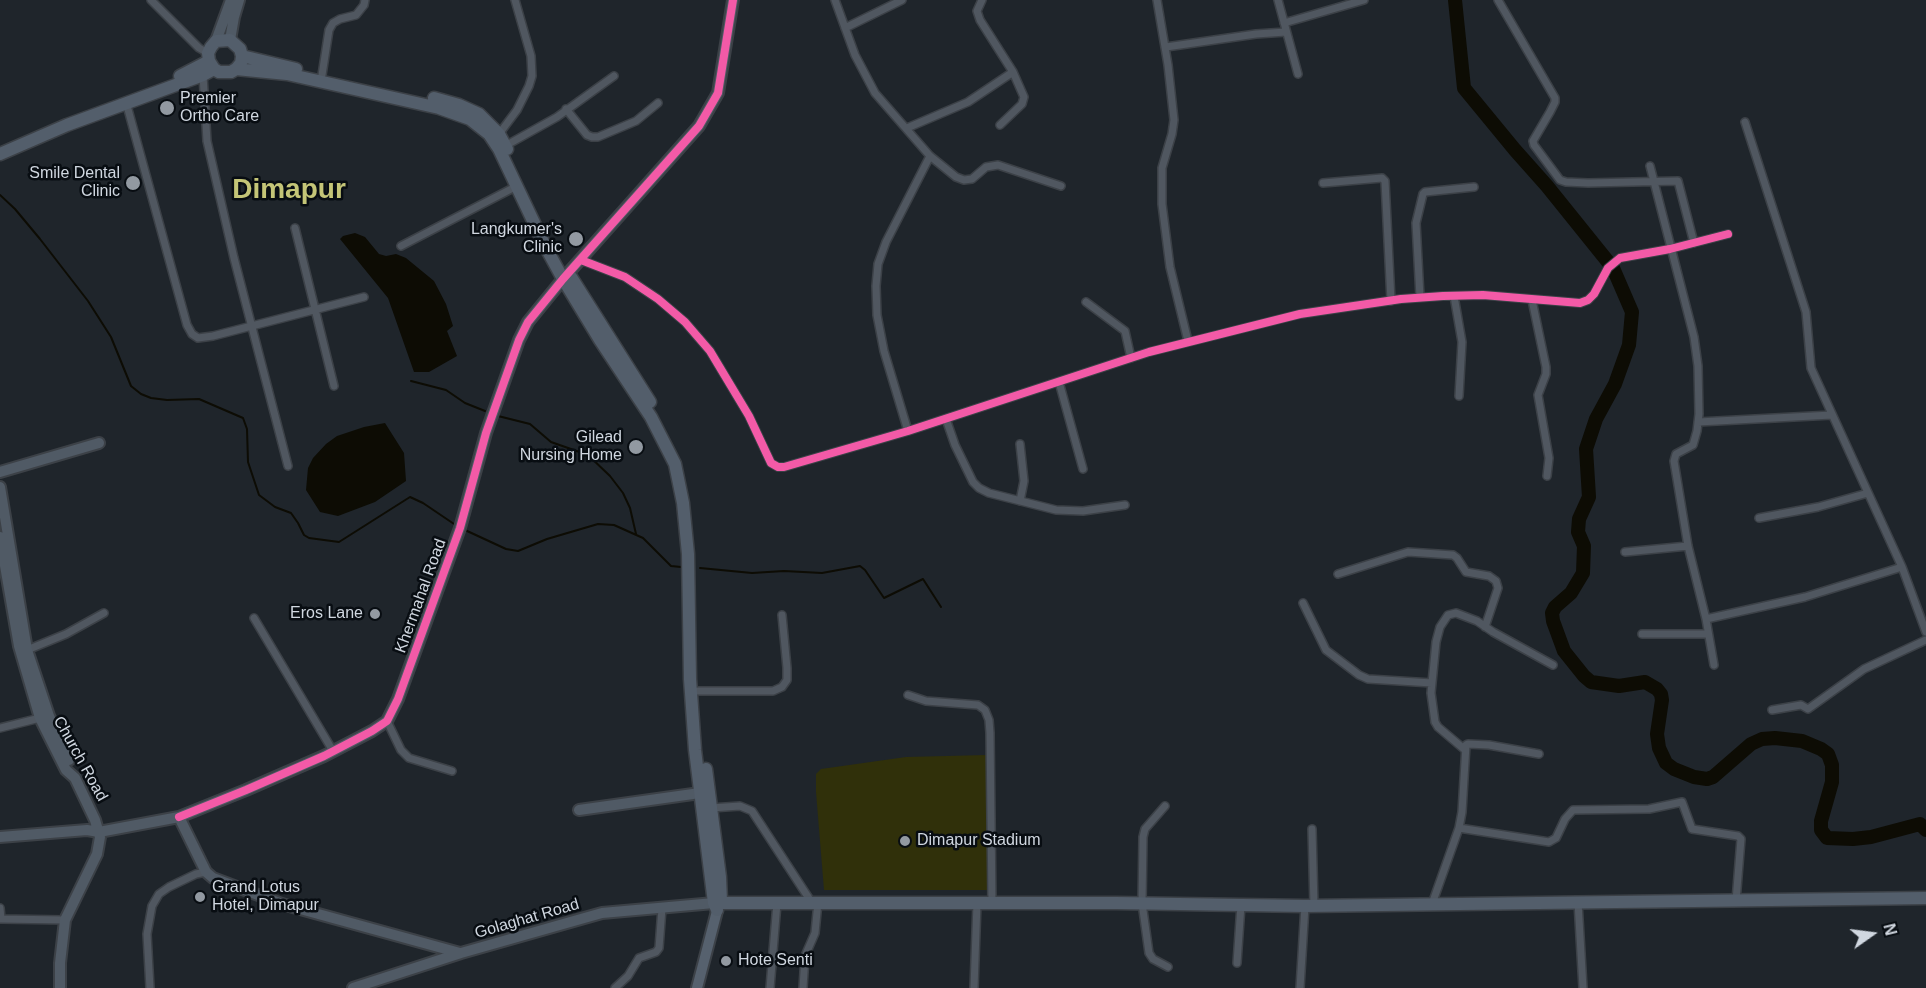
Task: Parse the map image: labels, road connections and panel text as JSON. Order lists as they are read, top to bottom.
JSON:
{
  "streets": {
    "main road": ["Khermahal Road", "Church Road", "Golaghat Road"]
  },
  "districts": ["Dimapur"],
  "places": [
    "Premier Ortho Care",
    "Smile Dental Clinic",
    "Langkumer's Clinic",
    "Gilead Nursing Home",
    "Eros Lane",
    "Dimapur Stadium",
    "Grand Lotus Hotel, Dimapur",
    "Hote Senti"
  ],
  "north": "right"
}
